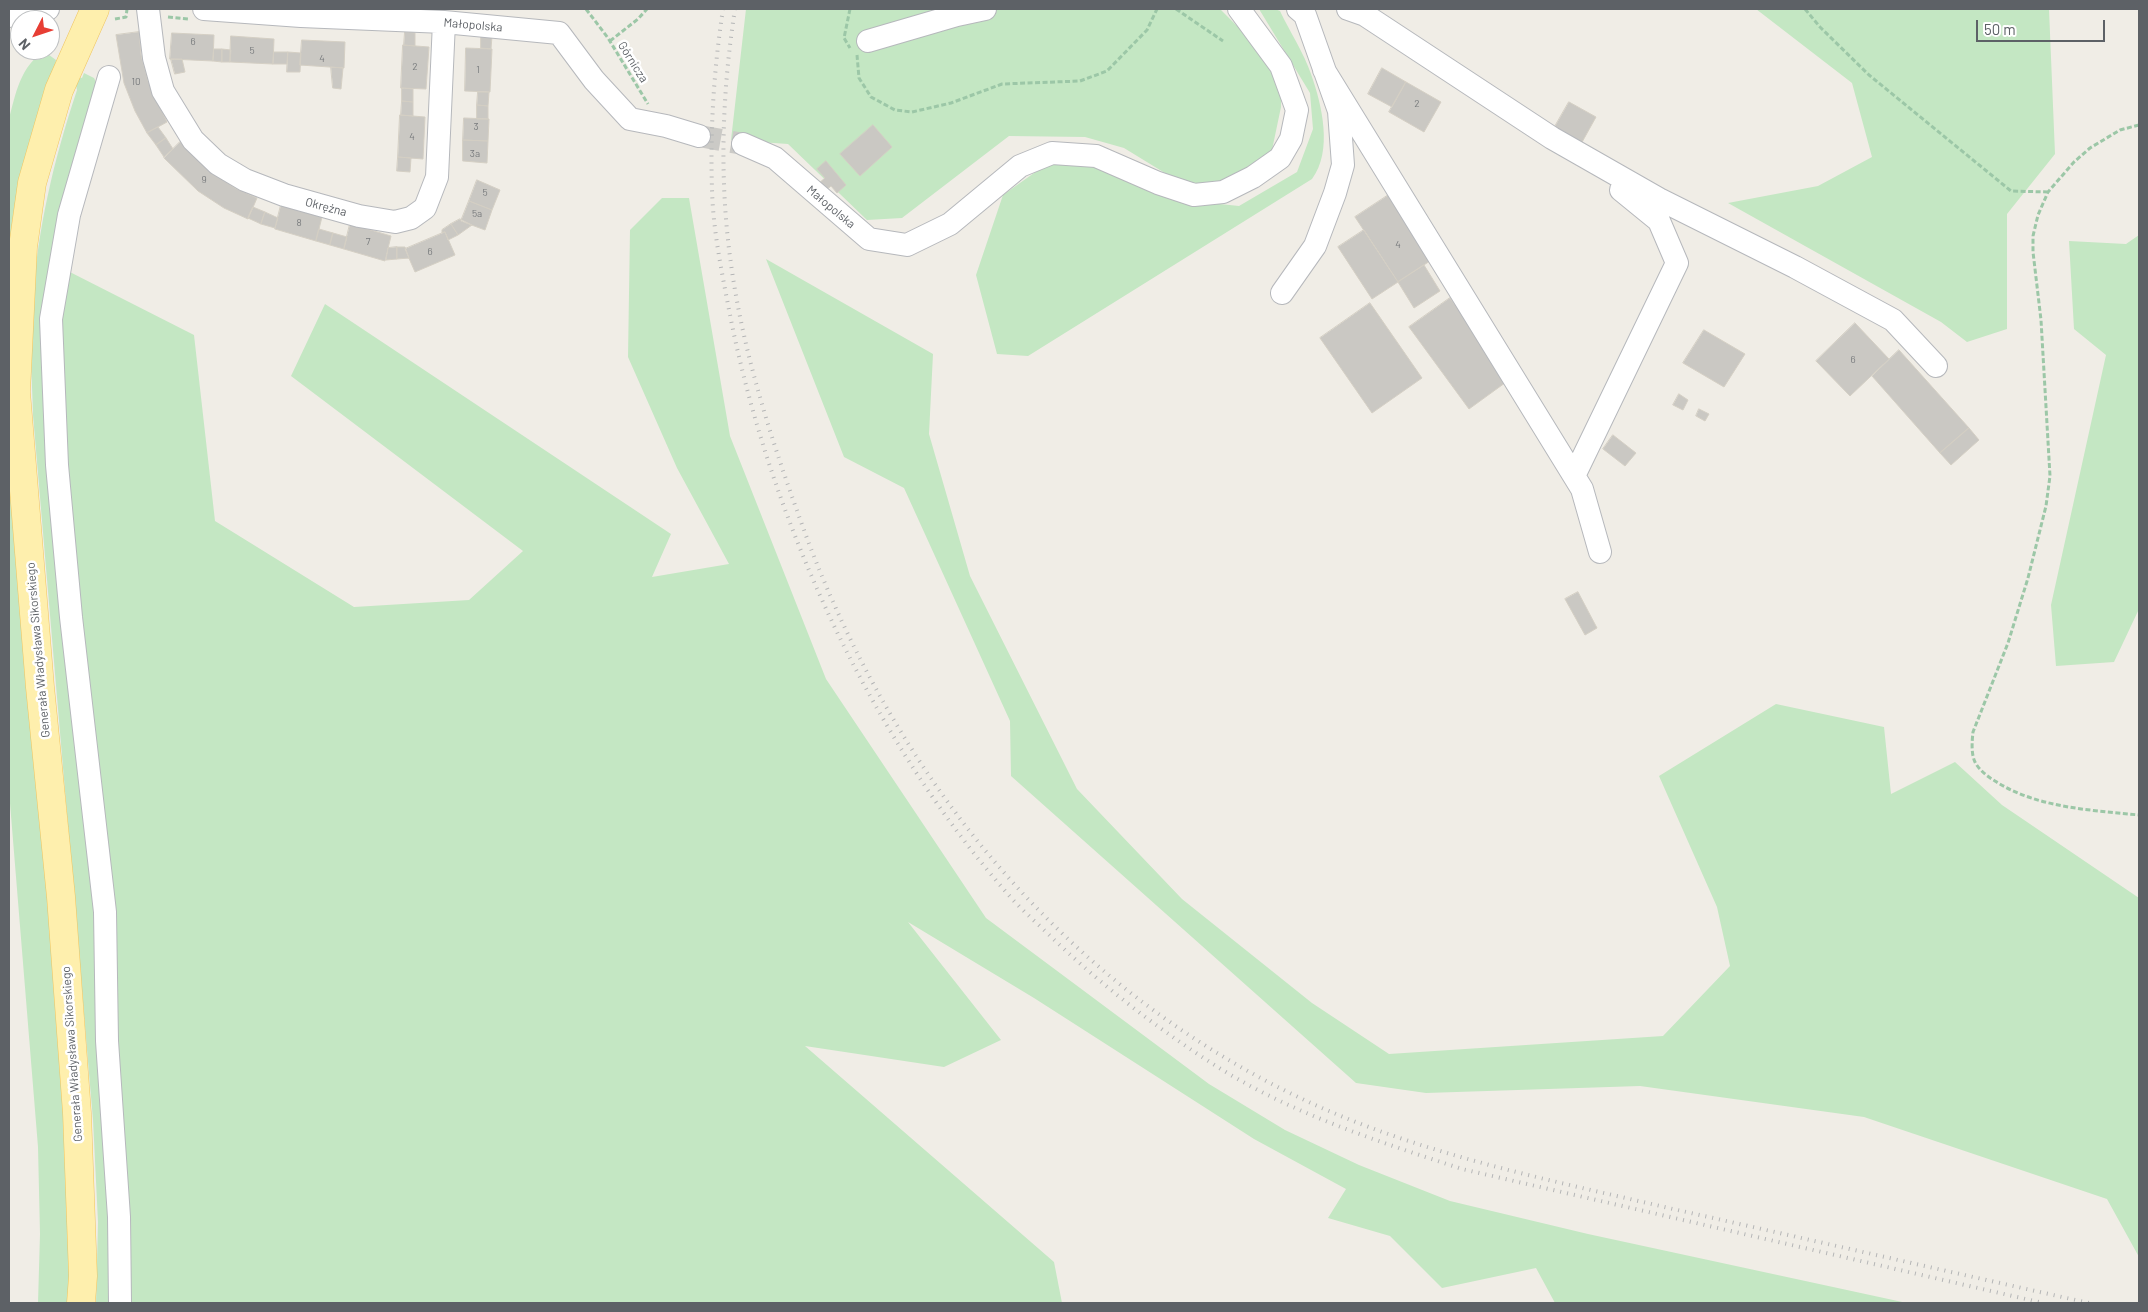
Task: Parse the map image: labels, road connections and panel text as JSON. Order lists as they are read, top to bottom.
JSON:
{
  "streets": {
    "main road": ["Generała Władysława Sikorskiego"],
    "street": ["Małopolska", "Okrężna"],
    "path": ["Górnicza"]
  },
  "crossings": [
    ["Małopolska", "Górnicza"],
    ["Małopolska", "Okrężna"]
  ],
  "house_numbers": [
    "6",
    "5",
    "4",
    "2",
    "1",
    "10",
    "2",
    "3",
    "4",
    "3a",
    "9",
    "5",
    "5a",
    "8",
    "7",
    "4",
    "6",
    "6"
  ],
  "scale_bar": "50 m",
  "north": "bottom left"
}
